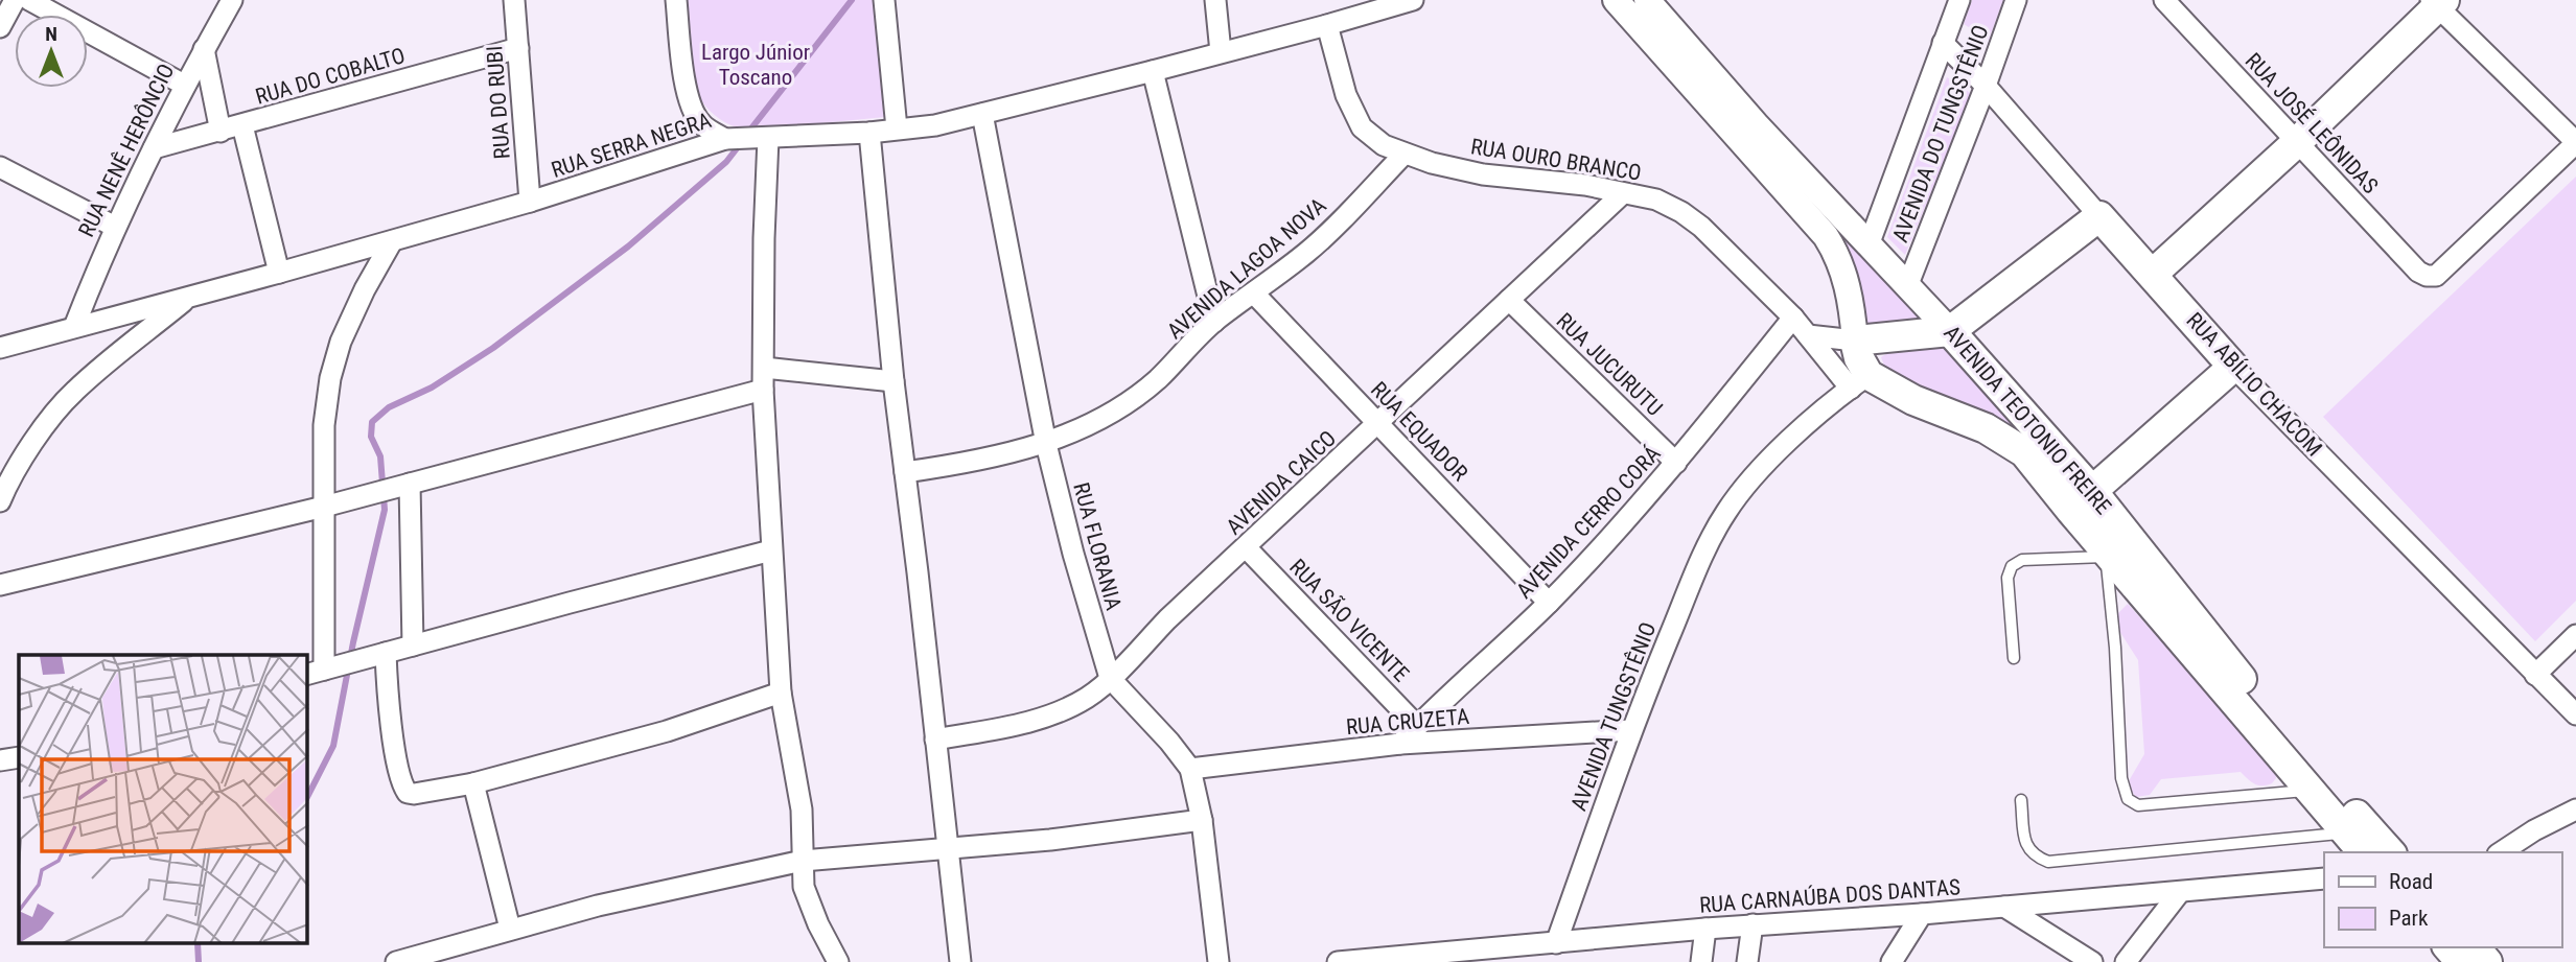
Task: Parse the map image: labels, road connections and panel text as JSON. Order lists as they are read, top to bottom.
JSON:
{
  "streets": {
    "main road": ["RUA ABÍLIO CHACOM", "AVENIDA TEOTONIO FREIRE"],
    "street": [
      "RUA DO COBALTO",
      "RUA DO RUBI",
      "RUA JOSÉ LEÔNIDAS",
      "AVENIDA DO TUNGSTÊNIO",
      "RUA SERRA NEGRA",
      "RUA NENÊ HERÔNCIO",
      "RUA OURO BRANCO",
      "AVENIDA LAGOA NOVA",
      "RUA JUCURUTU",
      "RUA EQUADOR",
      "AVENIDA CAICO",
      "AVENIDA CERRO CORÁ",
      "RUA FLORANIA",
      "RUA SÃO VICENTE",
      "AVENIDA TUNGSTÊNIO",
      "RUA CRUZETA",
      "RUA CARNAÚBA DOS DANTAS"
    ]
  },
  "crossings": [
    ["RUA DO COBALTO", "RUA DO RUBI"],
    ["RUA DO COBALTO", "RUA NENÊ HERÔNCIO"],
    ["RUA DO RUBI", "RUA SERRA NEGRA"],
    ["AVENIDA DO TUNGSTÊNIO", "RUA ABÍLIO CHACOM"],
    ["AVENIDA DO TUNGSTÊNIO", "AVENIDA TEOTONIO FREIRE"],
    ["RUA SERRA NEGRA", "RUA NENÊ HERÔNCIO"],
    ["RUA SERRA NEGRA", "RUA OURO BRANCO"],
    ["RUA SERRA NEGRA", "RUA FLORANIA"],
    ["RUA OURO BRANCO", "AVENIDA LAGOA NOVA"],
    ["RUA OURO BRANCO", "AVENIDA TEOTONIO FREIRE"],
    ["RUA OURO BRANCO", "AVENIDA CAICO"],
    ["RUA OURO BRANCO", "AVENIDA CERRO CORÁ"],
    ["RUA OURO BRANCO", "AVENIDA TUNGSTÊNIO"],
    ["AVENIDA LAGOA NOVA", "RUA EQUADOR"],
    ["AVENIDA LAGOA NOVA", "RUA FLORANIA"],
    ["RUA JUCURUTU", "AVENIDA CAICO"],
    ["RUA JUCURUTU", "AVENIDA CERRO CORÁ"],
    ["AVENIDA TEOTONIO FREIRE", "AVENIDA TUNGSTÊNIO"],
    ["RUA EQUADOR", "AVENIDA CAICO"],
    ["RUA EQUADOR", "AVENIDA CERRO CORÁ"],
    ["AVENIDA CAICO", "RUA FLORANIA"],
    ["AVENIDA CAICO", "RUA SÃO VICENTE"],
    ["AVENIDA CERRO CORÁ", "RUA SÃO VICENTE"],
    ["AVENIDA CERRO CORÁ", "RUA CRUZETA"],
    ["RUA FLORANIA", "RUA CRUZETA"],
    ["AVENIDA TUNGSTÊNIO", "RUA CRUZETA"],
    ["AVENIDA TUNGSTÊNIO", "RUA CARNAÚBA DOS DANTAS"]
  ],
  "parks": ["Largo Júnior Toscano"],
  "legend": ["Road", "Park"],
  "north": "top"
}
